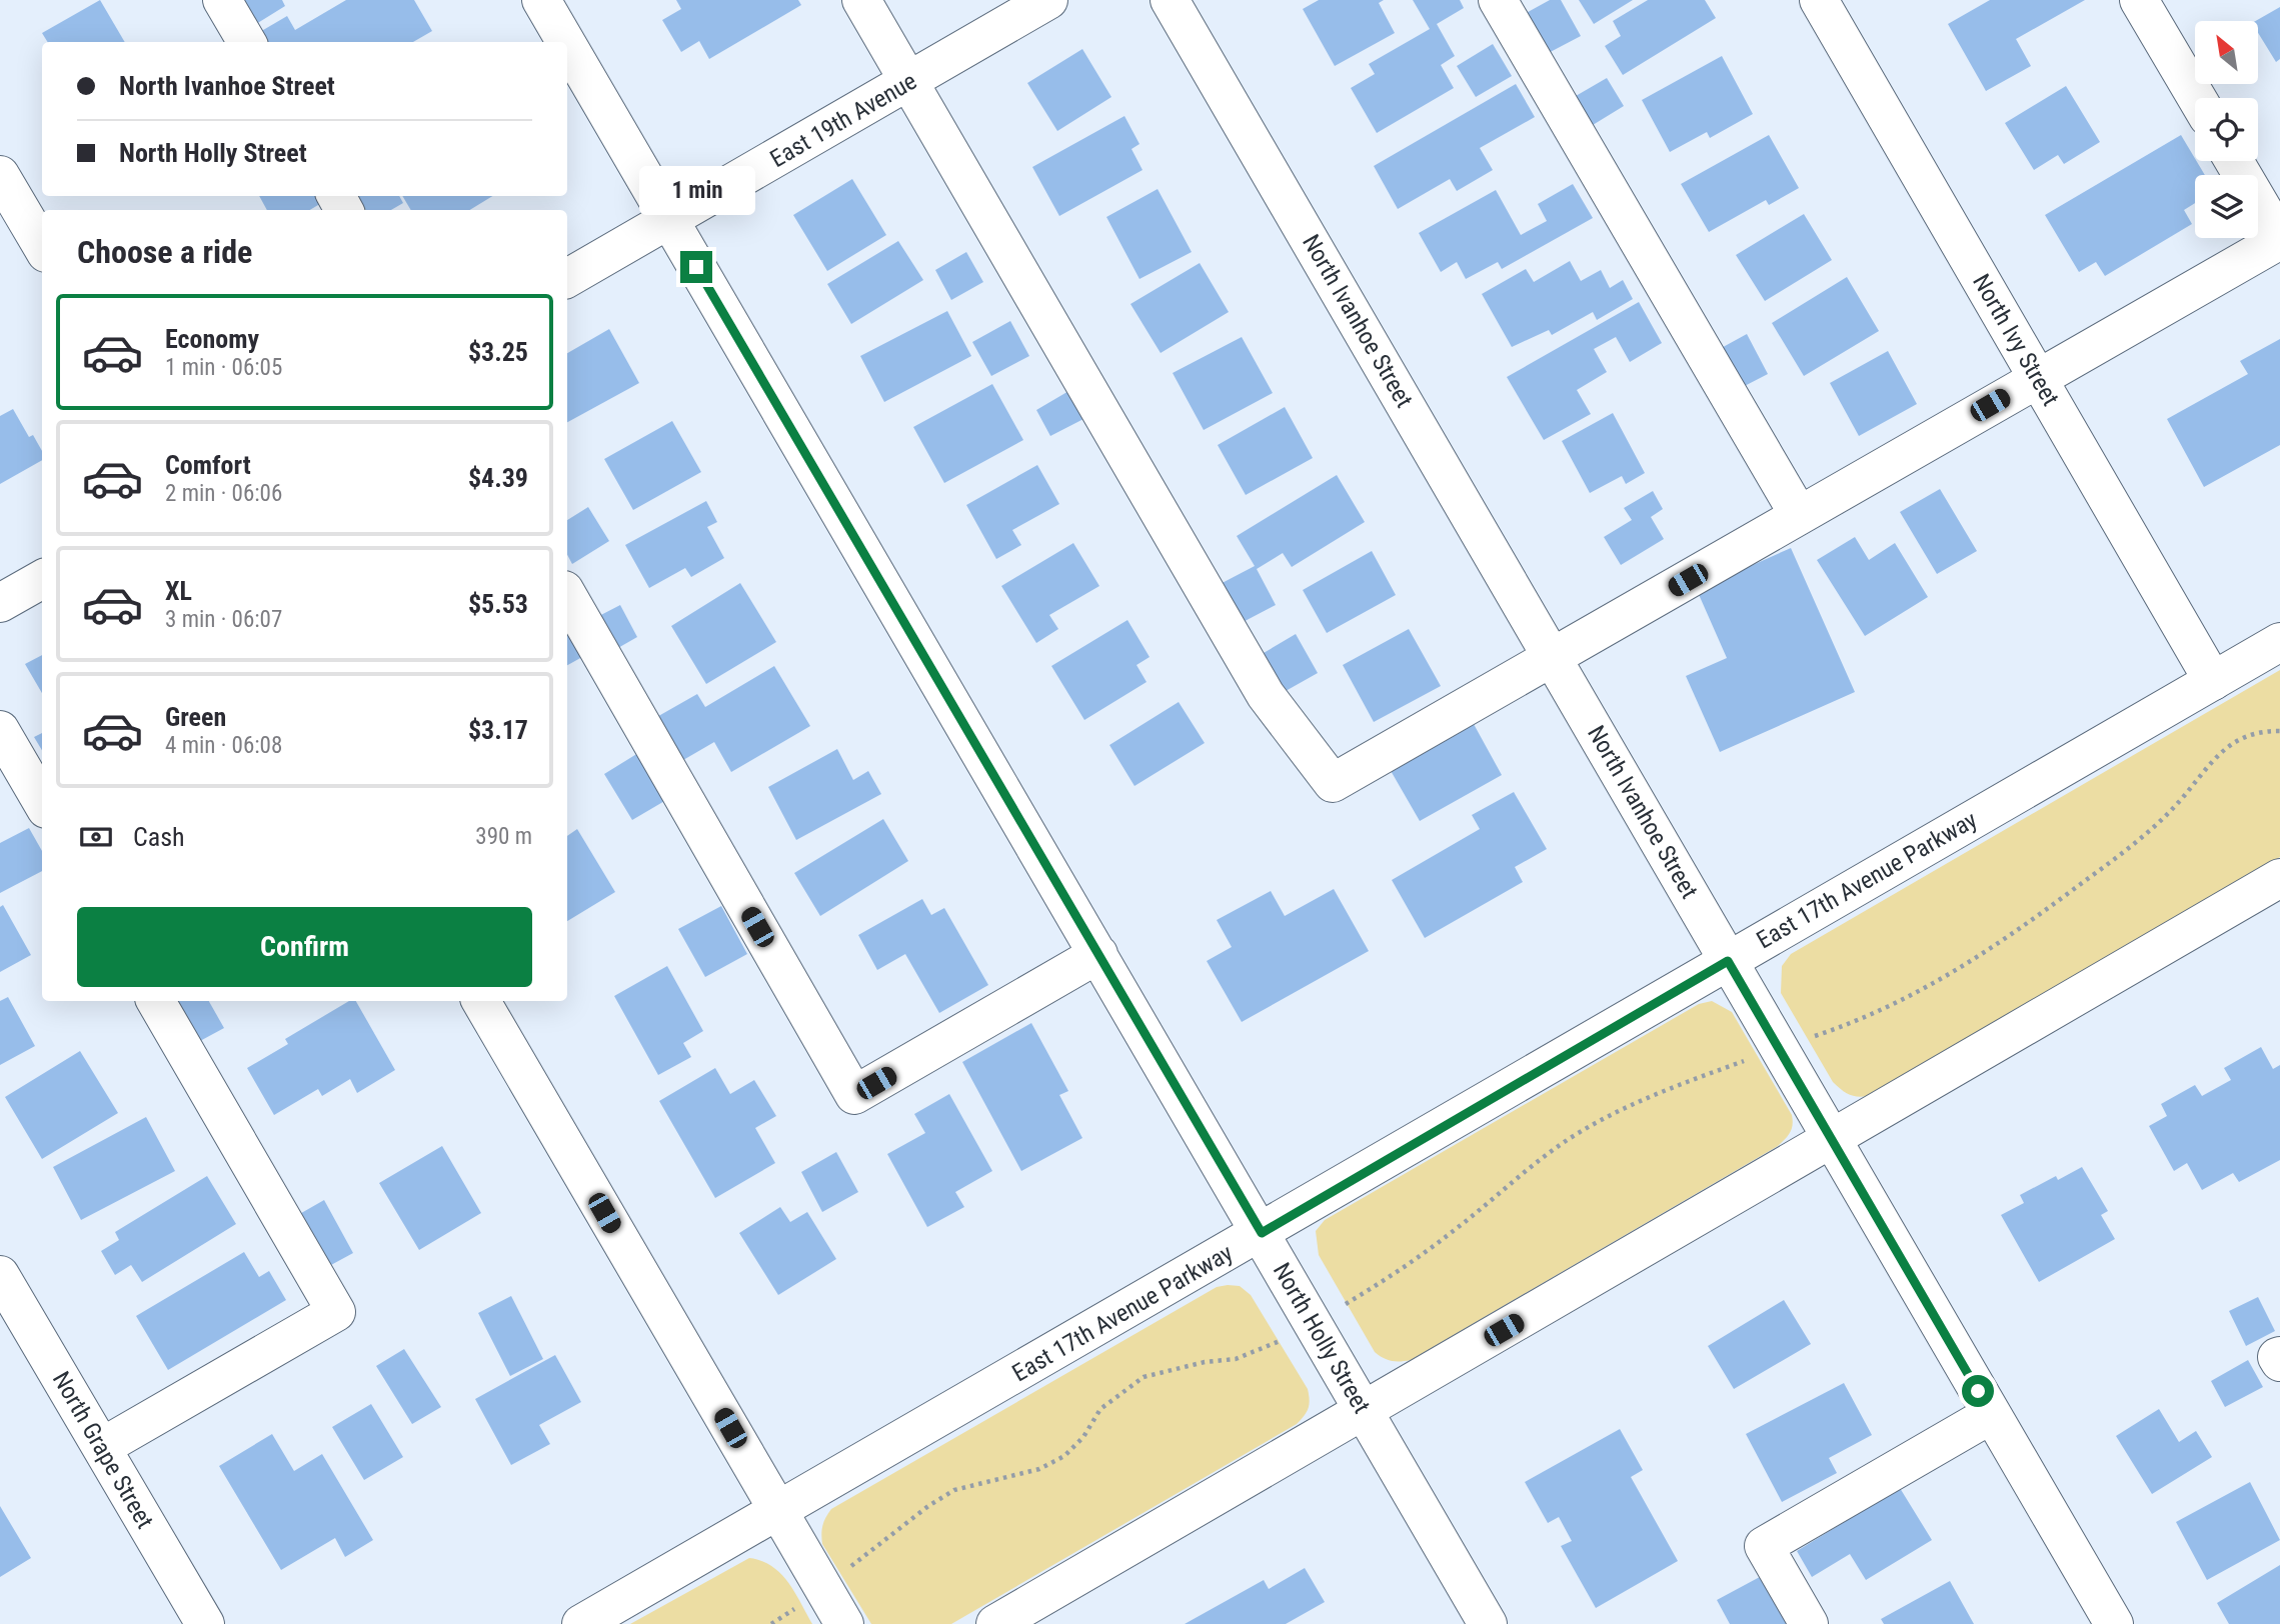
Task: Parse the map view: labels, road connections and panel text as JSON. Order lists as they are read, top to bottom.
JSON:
{
  "streets": {
    "street": [
      "East 19th Avenue",
      "North Ivanhoe Street",
      "North Ivy Street",
      "East 17th Avenue Parkway",
      "North Holly Street",
      "North Grape Street"
    ]
  },
  "crossings": [
    ["East 19th Avenue", "North Holly Street"],
    ["North Ivanhoe Street", "East 17th Avenue Parkway"],
    ["North Ivy Street", "East 17th Avenue Parkway"],
    ["East 17th Avenue Parkway", "North Holly Street"]
  ],
  "north": "top left",
  "page": {
    "banner": ["North Ivanhoe Street", "North Holly Street"],
    "bubble": "1 min",
    "heading": "Choose a ride",
    "list": [
      {
        "name": "Economy",
        "note": "1 min · 06:05",
        "value": "$3.25"
      },
      {
        "name": "Comfort",
        "note": "2 min · 06:06",
        "value": "$4.39"
      },
      {
        "name": "XL",
        "note": "3 min · 06:07",
        "value": "$5.53"
      },
      {
        "name": "Green",
        "note": "4 min · 06:08",
        "value": "$3.17"
      }
    ],
    "pay": ["Cash", "390 m"],
    "buttons": "Confirm"
  }
}
